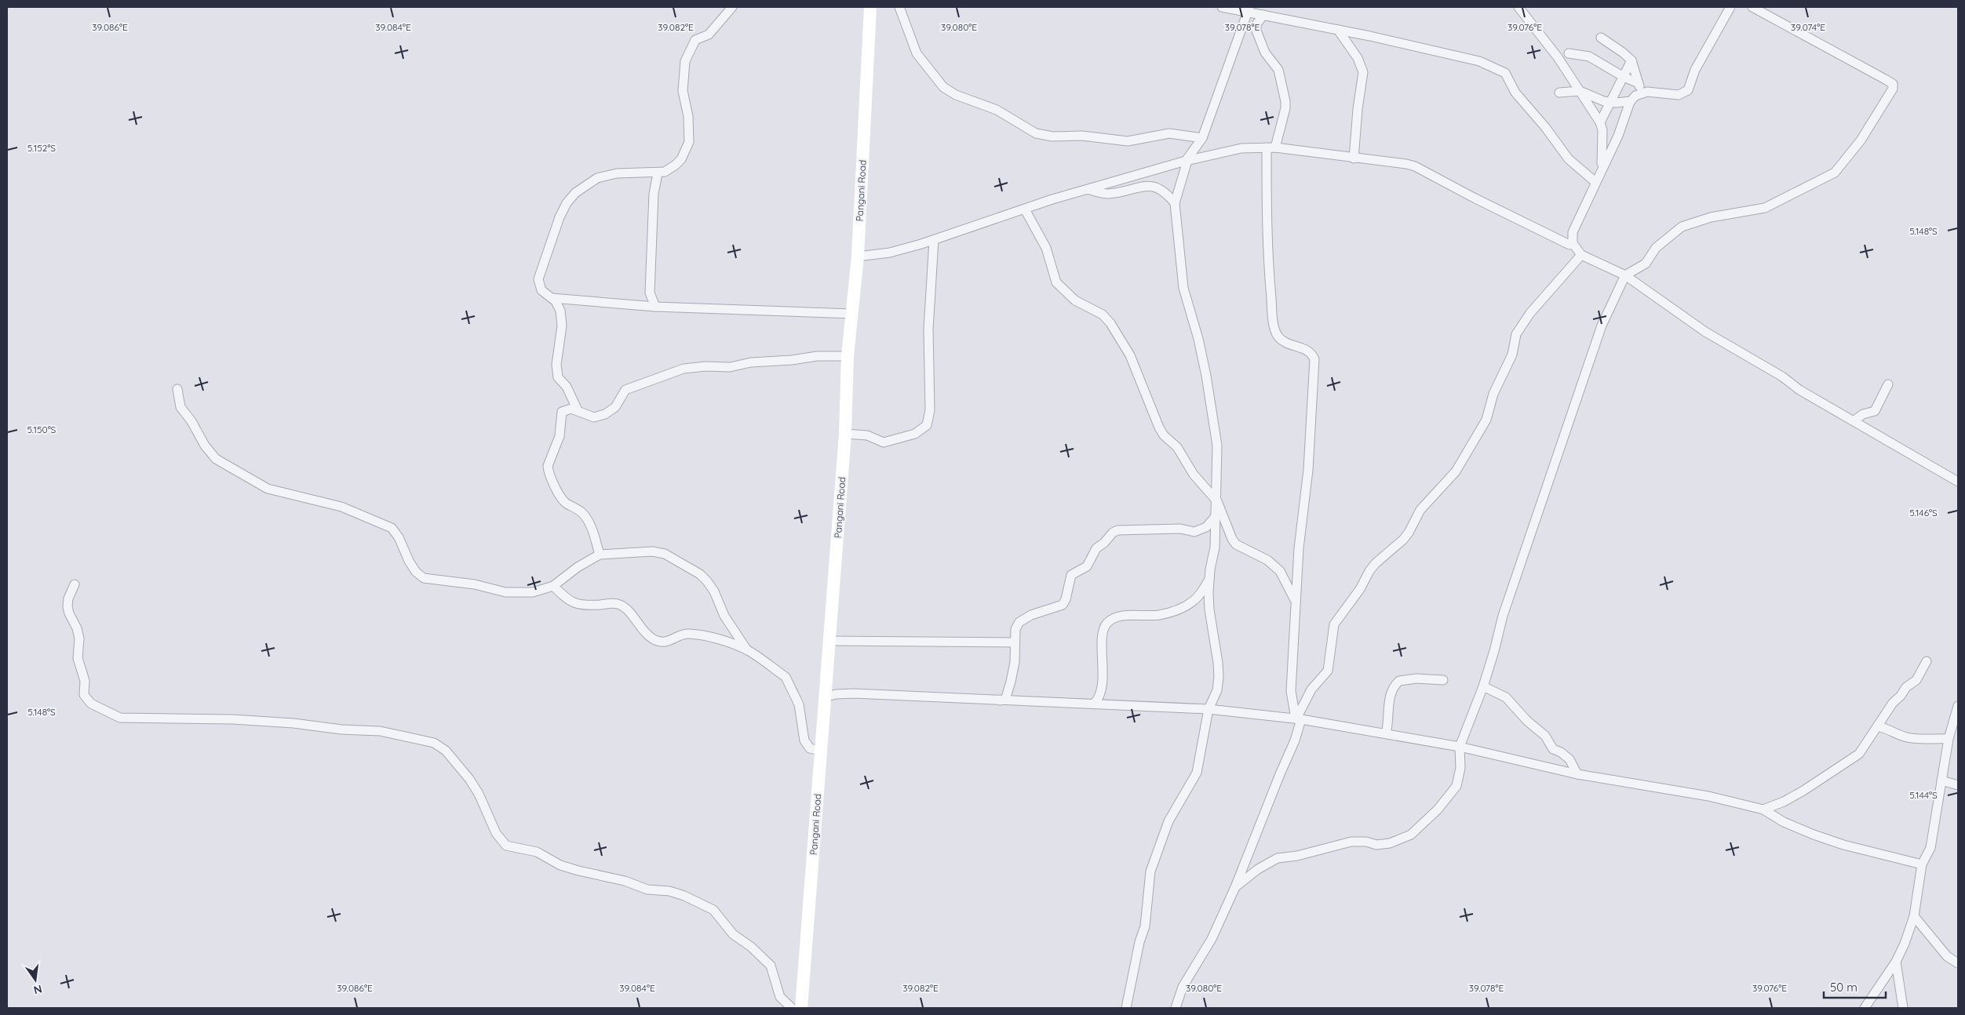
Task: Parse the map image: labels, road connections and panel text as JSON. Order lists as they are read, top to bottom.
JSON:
{
  "streets": {
    "main road": ["Pangani Road"]
  },
  "scale_bar": "50 m",
  "north": "bottom",
  "coordinates": [
    "39.086°E",
    "39.084°E",
    "39.082°E",
    "39.080°E",
    "39.078°E",
    "39.076°E",
    "39.074°E",
    "5.152°S",
    "5.148°S",
    "5.150°S",
    "5.146°S",
    "5.144°S"
  ]
}
